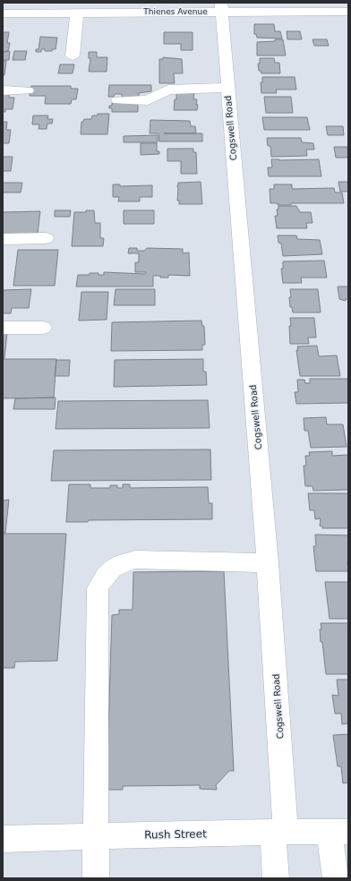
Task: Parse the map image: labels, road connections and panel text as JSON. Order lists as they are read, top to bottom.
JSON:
{
  "streets": {
    "street": ["Thienes Avenue", "Cogswell Road", "Rush Street"]
  },
  "crossings": [
    ["Thienes Avenue", "Cogswell Road"],
    ["Cogswell Road", "Rush Street"]
  ]
}
